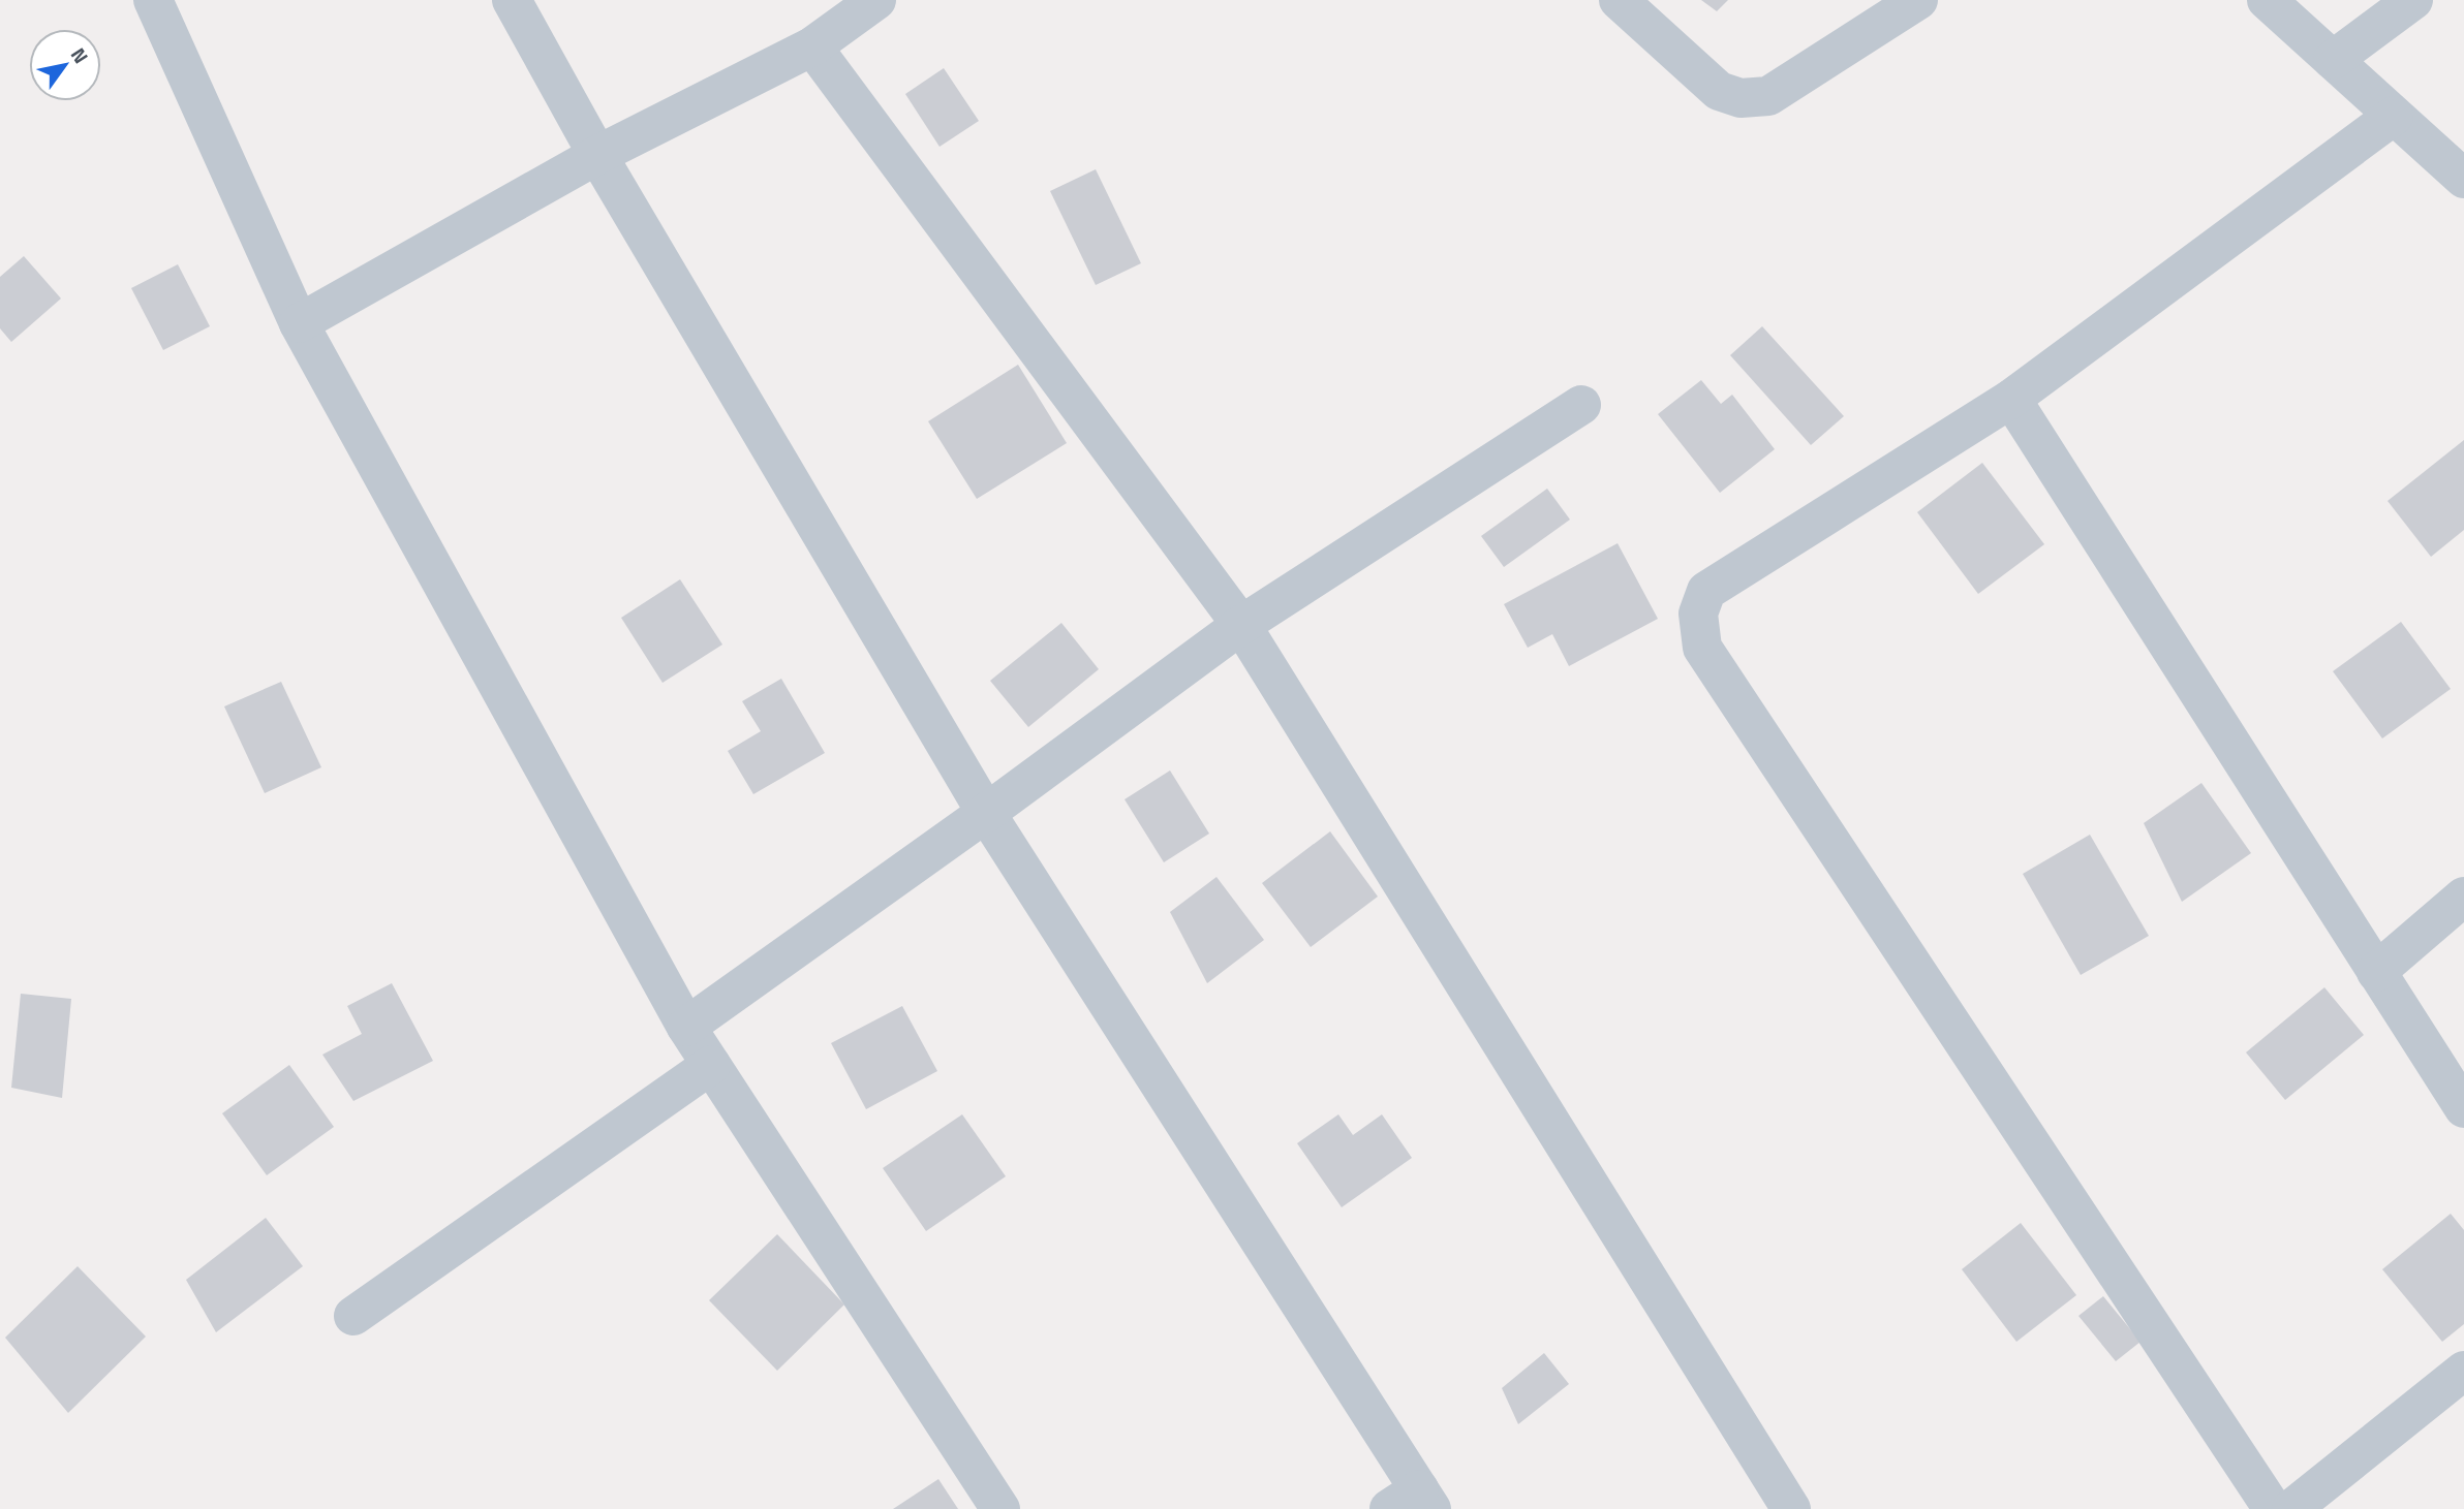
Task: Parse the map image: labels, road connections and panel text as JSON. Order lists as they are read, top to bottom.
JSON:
{
  "north": "top right"
}
